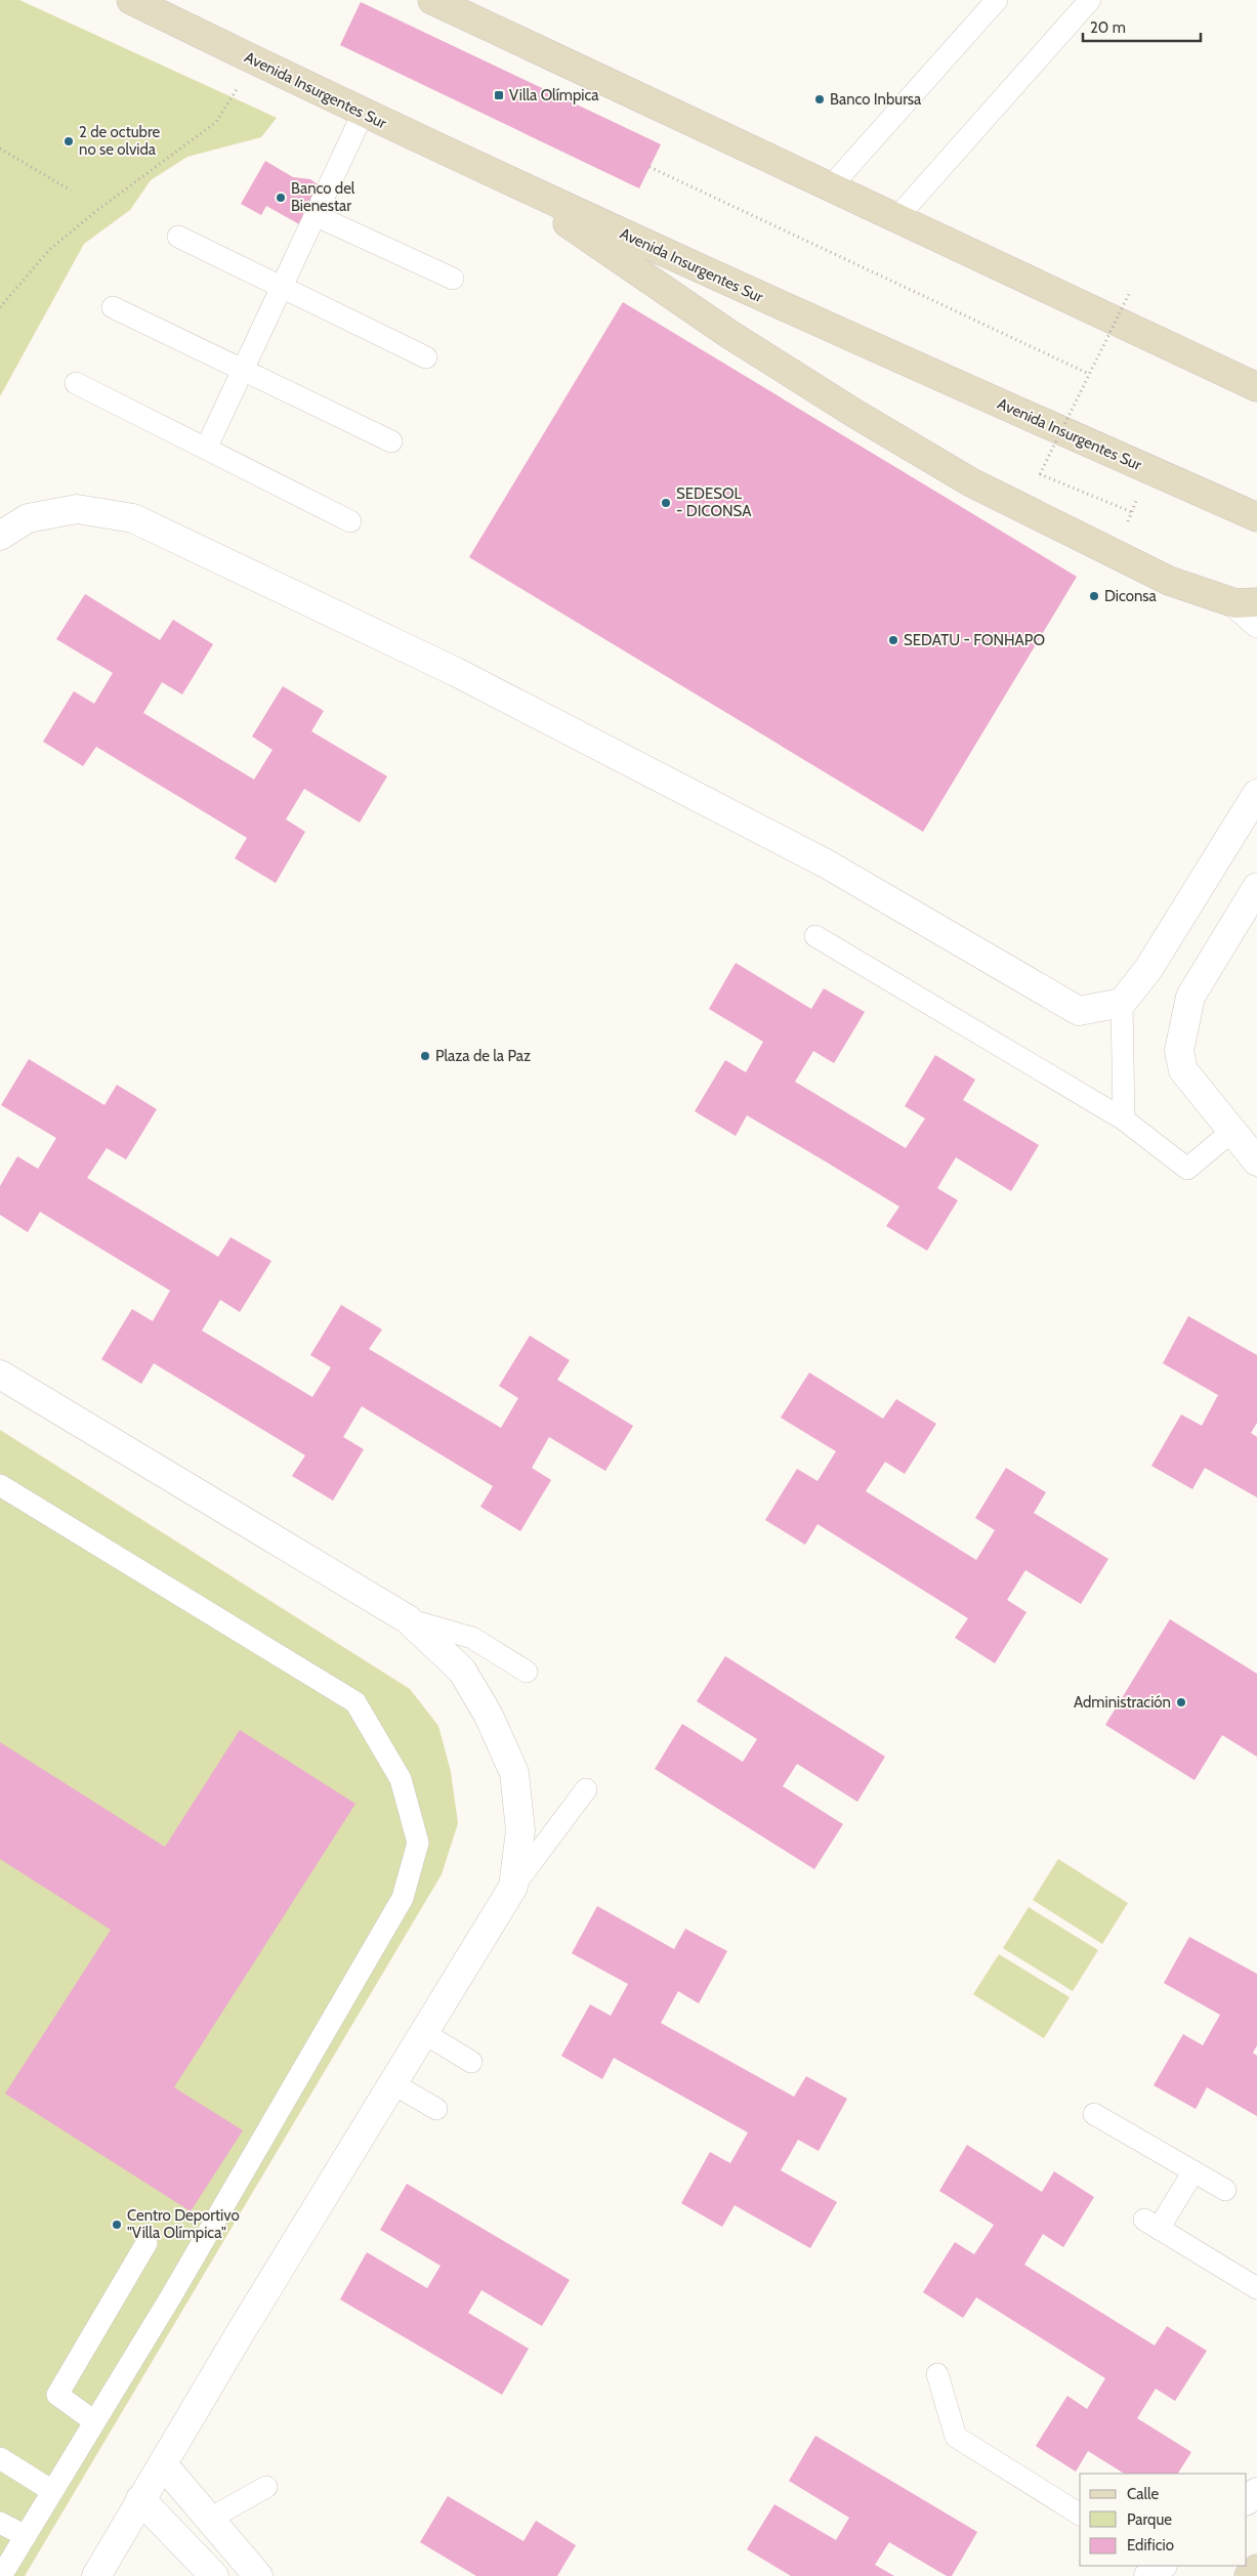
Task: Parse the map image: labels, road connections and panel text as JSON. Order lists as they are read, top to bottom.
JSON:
{
  "streets": {
    "main road": ["Avenida Insurgentes Sur"]
  },
  "places": {
    "transit": ["Villa Olímpica"],
    "other": [
      "Banco Inbursa",
      "2 de octubre no se olvida",
      "Banco del Bienestar",
      "SEDESOL - DICONSA",
      "Diconsa",
      "SEDATU - FONHAPO",
      "Plaza de la Paz",
      "Administración",
      "Centro Deportivo \"Villa Olímpica\""
    ]
  },
  "legend": ["Calle", "Parque", "Edificio"],
  "scale_bar": "20 m"
}
